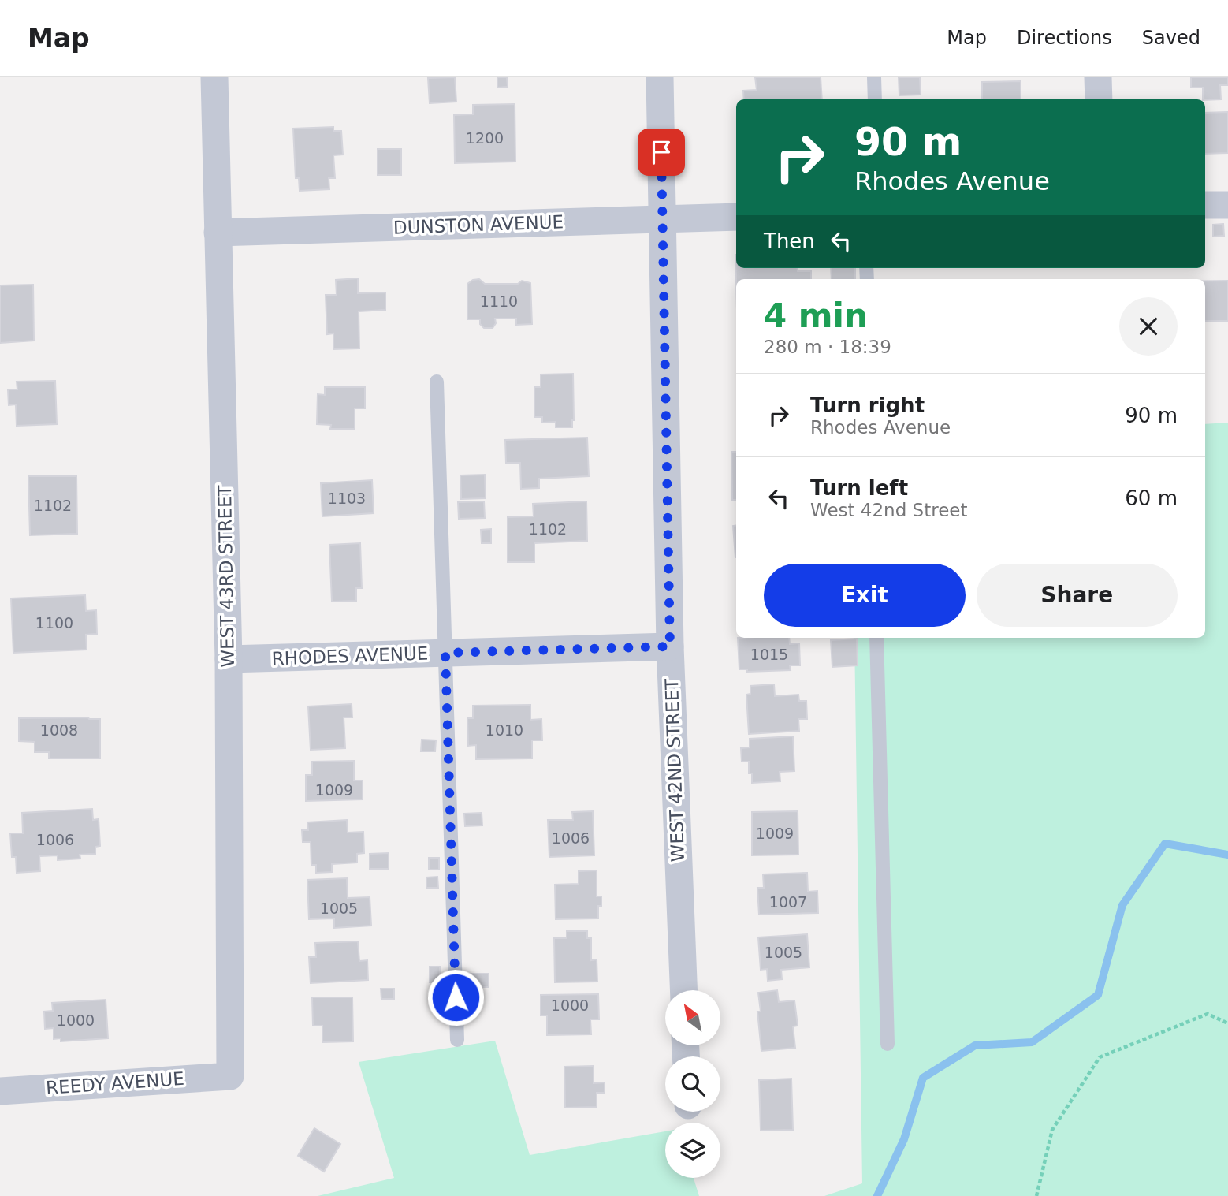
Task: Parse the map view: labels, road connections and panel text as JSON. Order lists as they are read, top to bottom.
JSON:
{
  "streets": {
    "street": [
      "DUNSTON AVENUE",
      "WEST 43RD STREET",
      "RHODES AVENUE",
      "WEST 42ND STREET",
      "REEDY AVENUE"
    ]
  },
  "crossings": [
    ["DUNSTON AVENUE", "WEST 43RD STREET"],
    ["DUNSTON AVENUE", "WEST 42ND STREET"],
    ["WEST 43RD STREET", "RHODES AVENUE"],
    ["WEST 43RD STREET", "REEDY AVENUE"],
    ["RHODES AVENUE", "WEST 42ND STREET"]
  ],
  "house_numbers": [
    "1200",
    "1110",
    "1103",
    "1102",
    "1102",
    "1100",
    "1015",
    "1008",
    "1010",
    "1009",
    "1009",
    "1006",
    "1006",
    "1007",
    "1005",
    "1005",
    "1000",
    "1000"
  ],
  "north": "top left",
  "page": {
    "header": "Map",
    "nav": ["Map", "Directions", "Saved"],
    "turn": ["90 m", "Rhodes Avenue"],
    "then": "Then",
    "heading": ["4 min", "280 m · 18:39"],
    "list": [
      {
        "name": "Turn right",
        "note": "Rhodes Avenue",
        "value": "90 m"
      },
      {
        "name": "Turn left",
        "note": "West 42nd Street",
        "value": "60 m"
      }
    ],
    "buttons": ["Exit", "Share"]
  }
}
